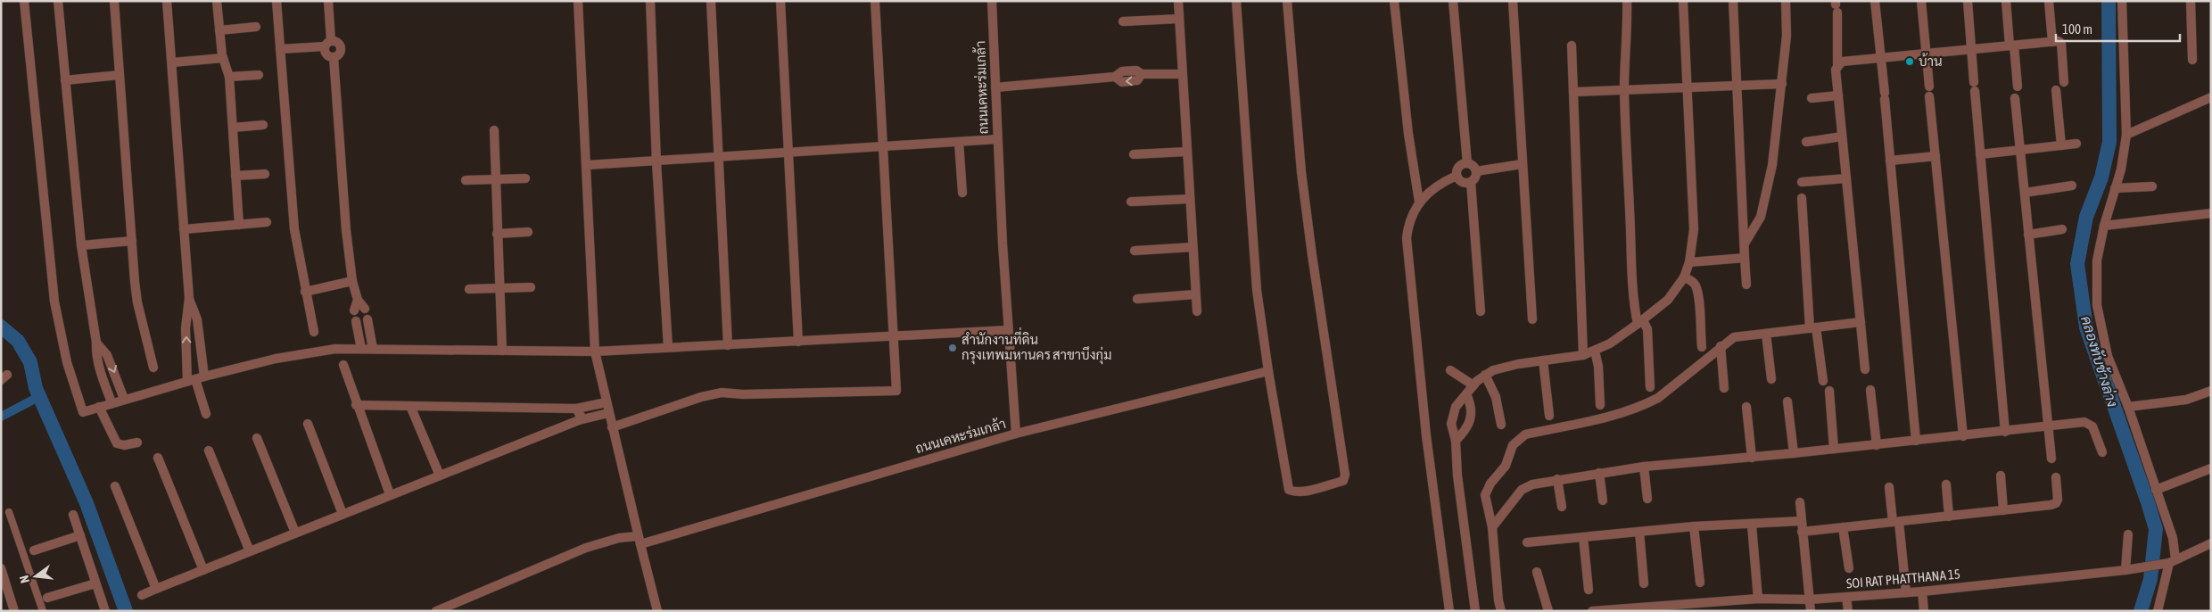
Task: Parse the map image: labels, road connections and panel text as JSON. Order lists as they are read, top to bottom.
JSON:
{
  "streets": {
    "street": ["ถนนเคหะร่มเกล้า", "SOI RAT PHATTHANA 15"]
  },
  "water": ["คลองทับช้างล่าง"],
  "places": ["บ้าน", "สำนักงานที่ดิน กรุงเทพมหานคร สาขาบึงกุ่ม"],
  "scale_bar": "100 m",
  "north": "left"
}
